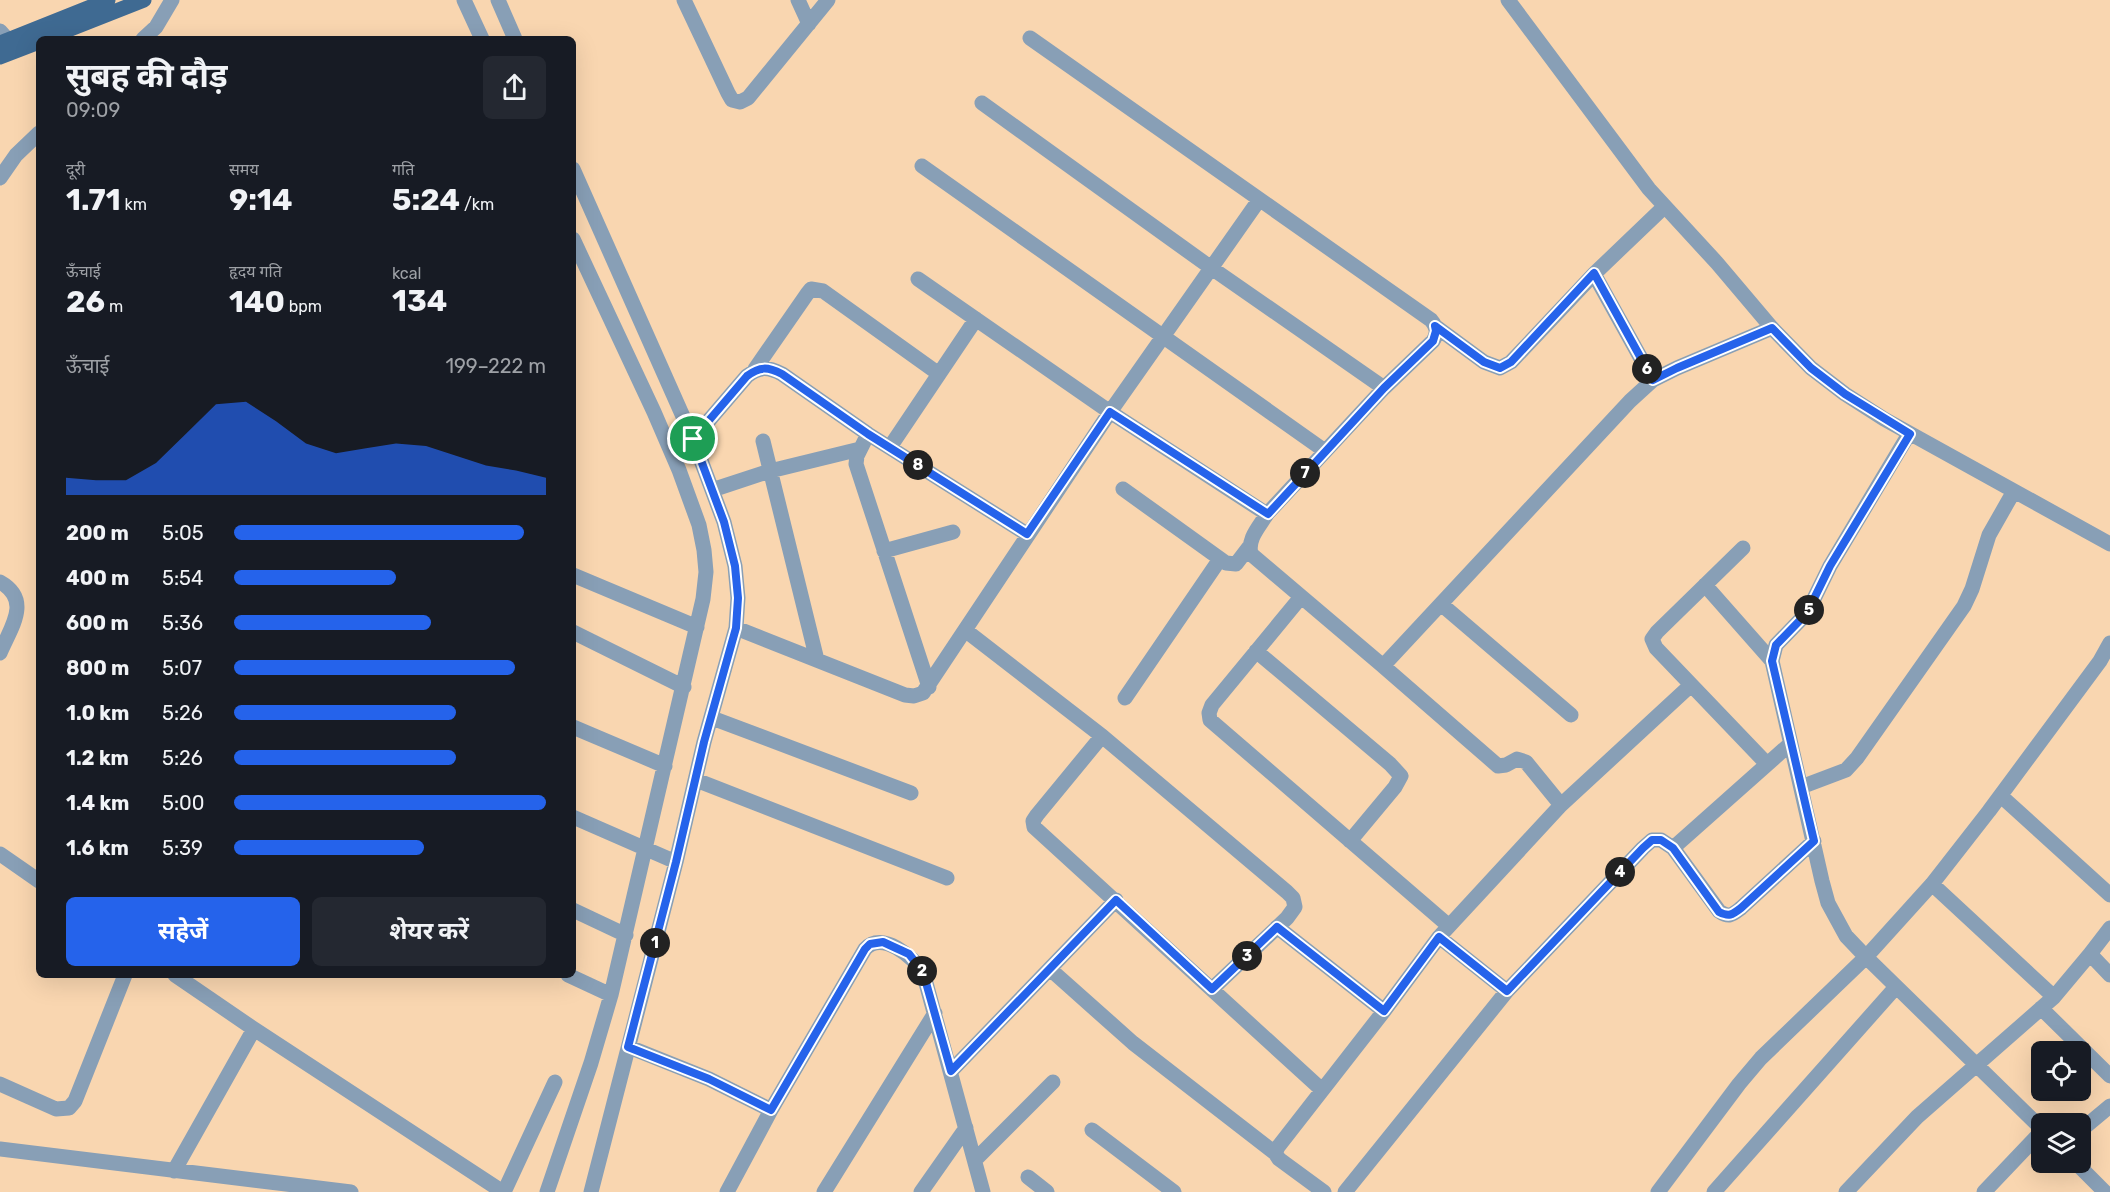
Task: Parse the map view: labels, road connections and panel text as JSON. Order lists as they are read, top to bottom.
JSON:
{
  "page": {
    "heading": ["सुबह की दौड़", "09:09"],
    "stats": [
      ["दूरी", "1.71 km"],
      ["समय", "9:14"],
      ["गति", "5:24 /km"],
      ["ऊँचाई", "26 m"],
      ["हृदय गति", "140 bpm"],
      ["kcal", "134"]
    ],
    "chart": ["ऊँचाई", "199–222 m"],
    "pins": [
      "6",
      "8",
      "7",
      "5",
      "4",
      "1",
      "3",
      "2"
    ],
    "list": [
      {
        "name": "200 m",
        "note": "5:05"
      },
      {
        "name": "400 m",
        "note": "5:54"
      },
      {
        "name": "600 m",
        "note": "5:36"
      },
      {
        "name": "800 m",
        "note": "5:07"
      },
      {
        "name": "1.0 km",
        "note": "5:26"
      },
      {
        "name": "1.2 km",
        "note": "5:26"
      },
      {
        "name": "1.4 km",
        "note": "5:00"
      },
      {
        "name": "1.6 km",
        "note": "5:39"
      }
    ],
    "buttons": ["सहेजें", "शेयर करें"]
  }
}
